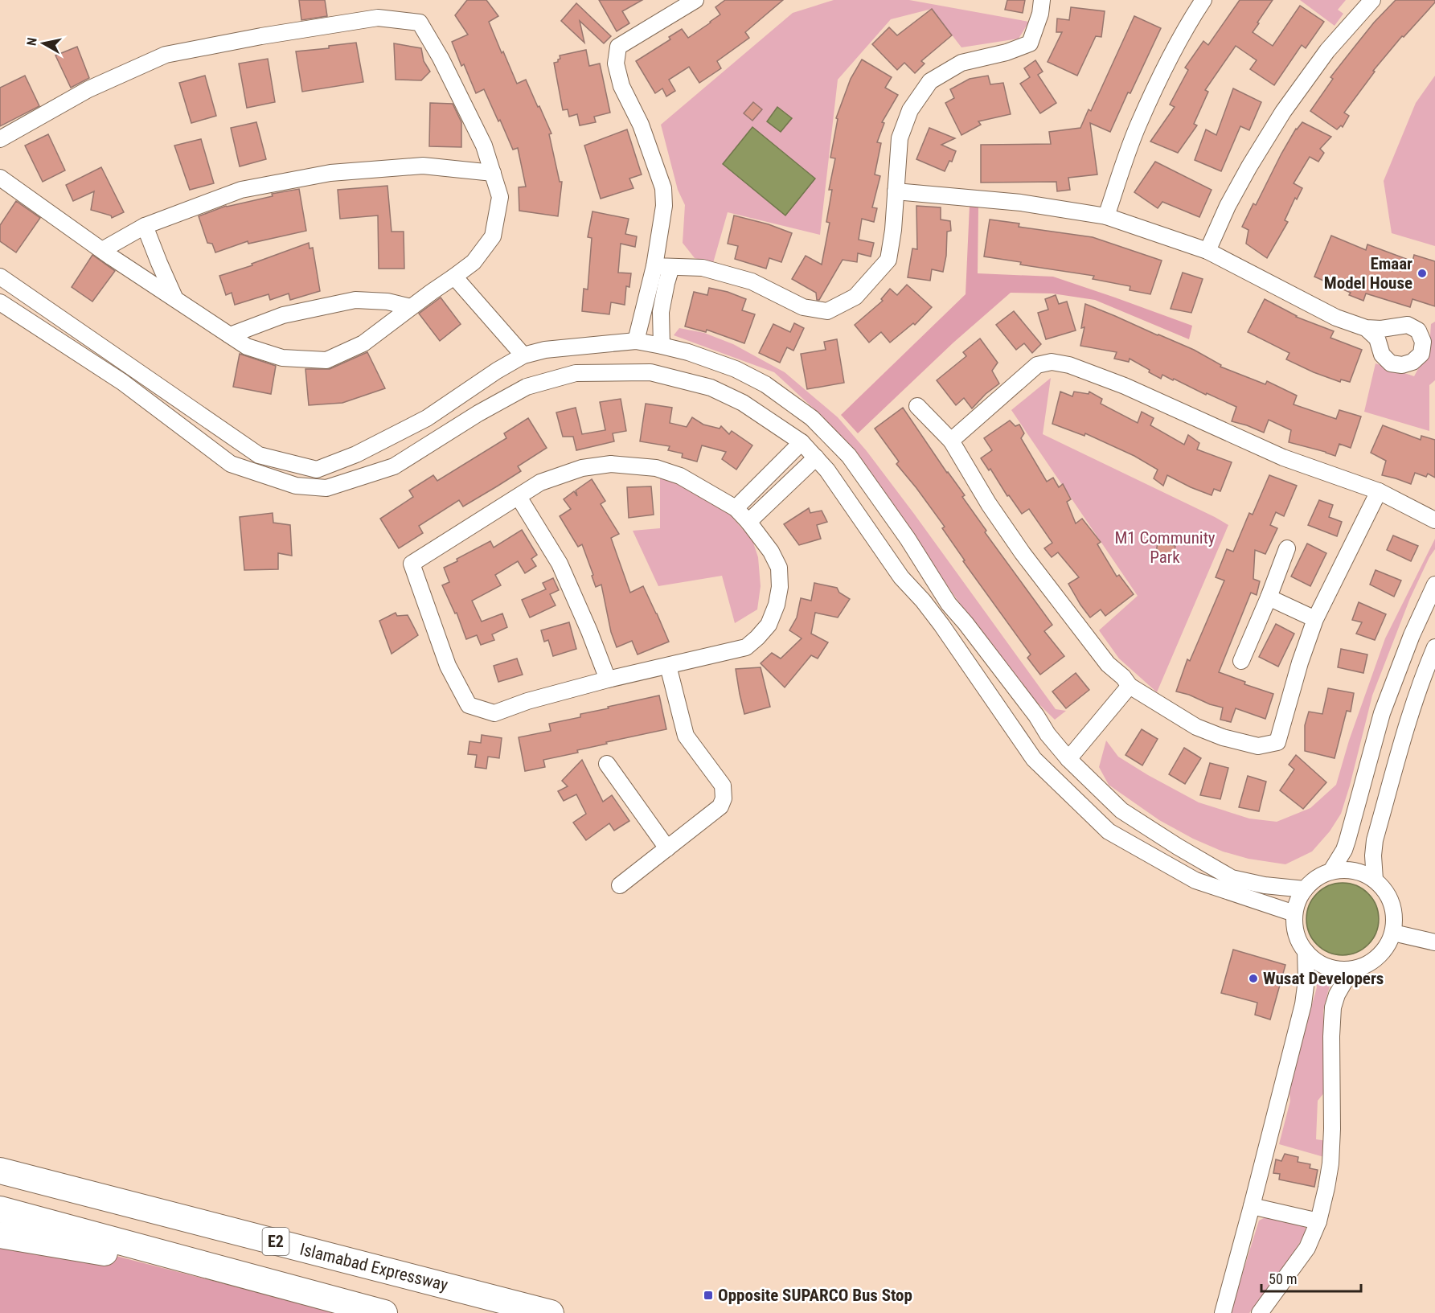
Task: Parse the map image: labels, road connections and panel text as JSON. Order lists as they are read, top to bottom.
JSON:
{
  "streets": {
    "highway": ["E2", "Islamabad Expressway"]
  },
  "parks": ["M1 Community Park"],
  "places": {
    "other": ["Emaar Model House", "Wusat Developers"],
    "transit": ["Opposite SUPARCO Bus Stop"]
  },
  "scale_bar": "50 m",
  "north": "left"
}
